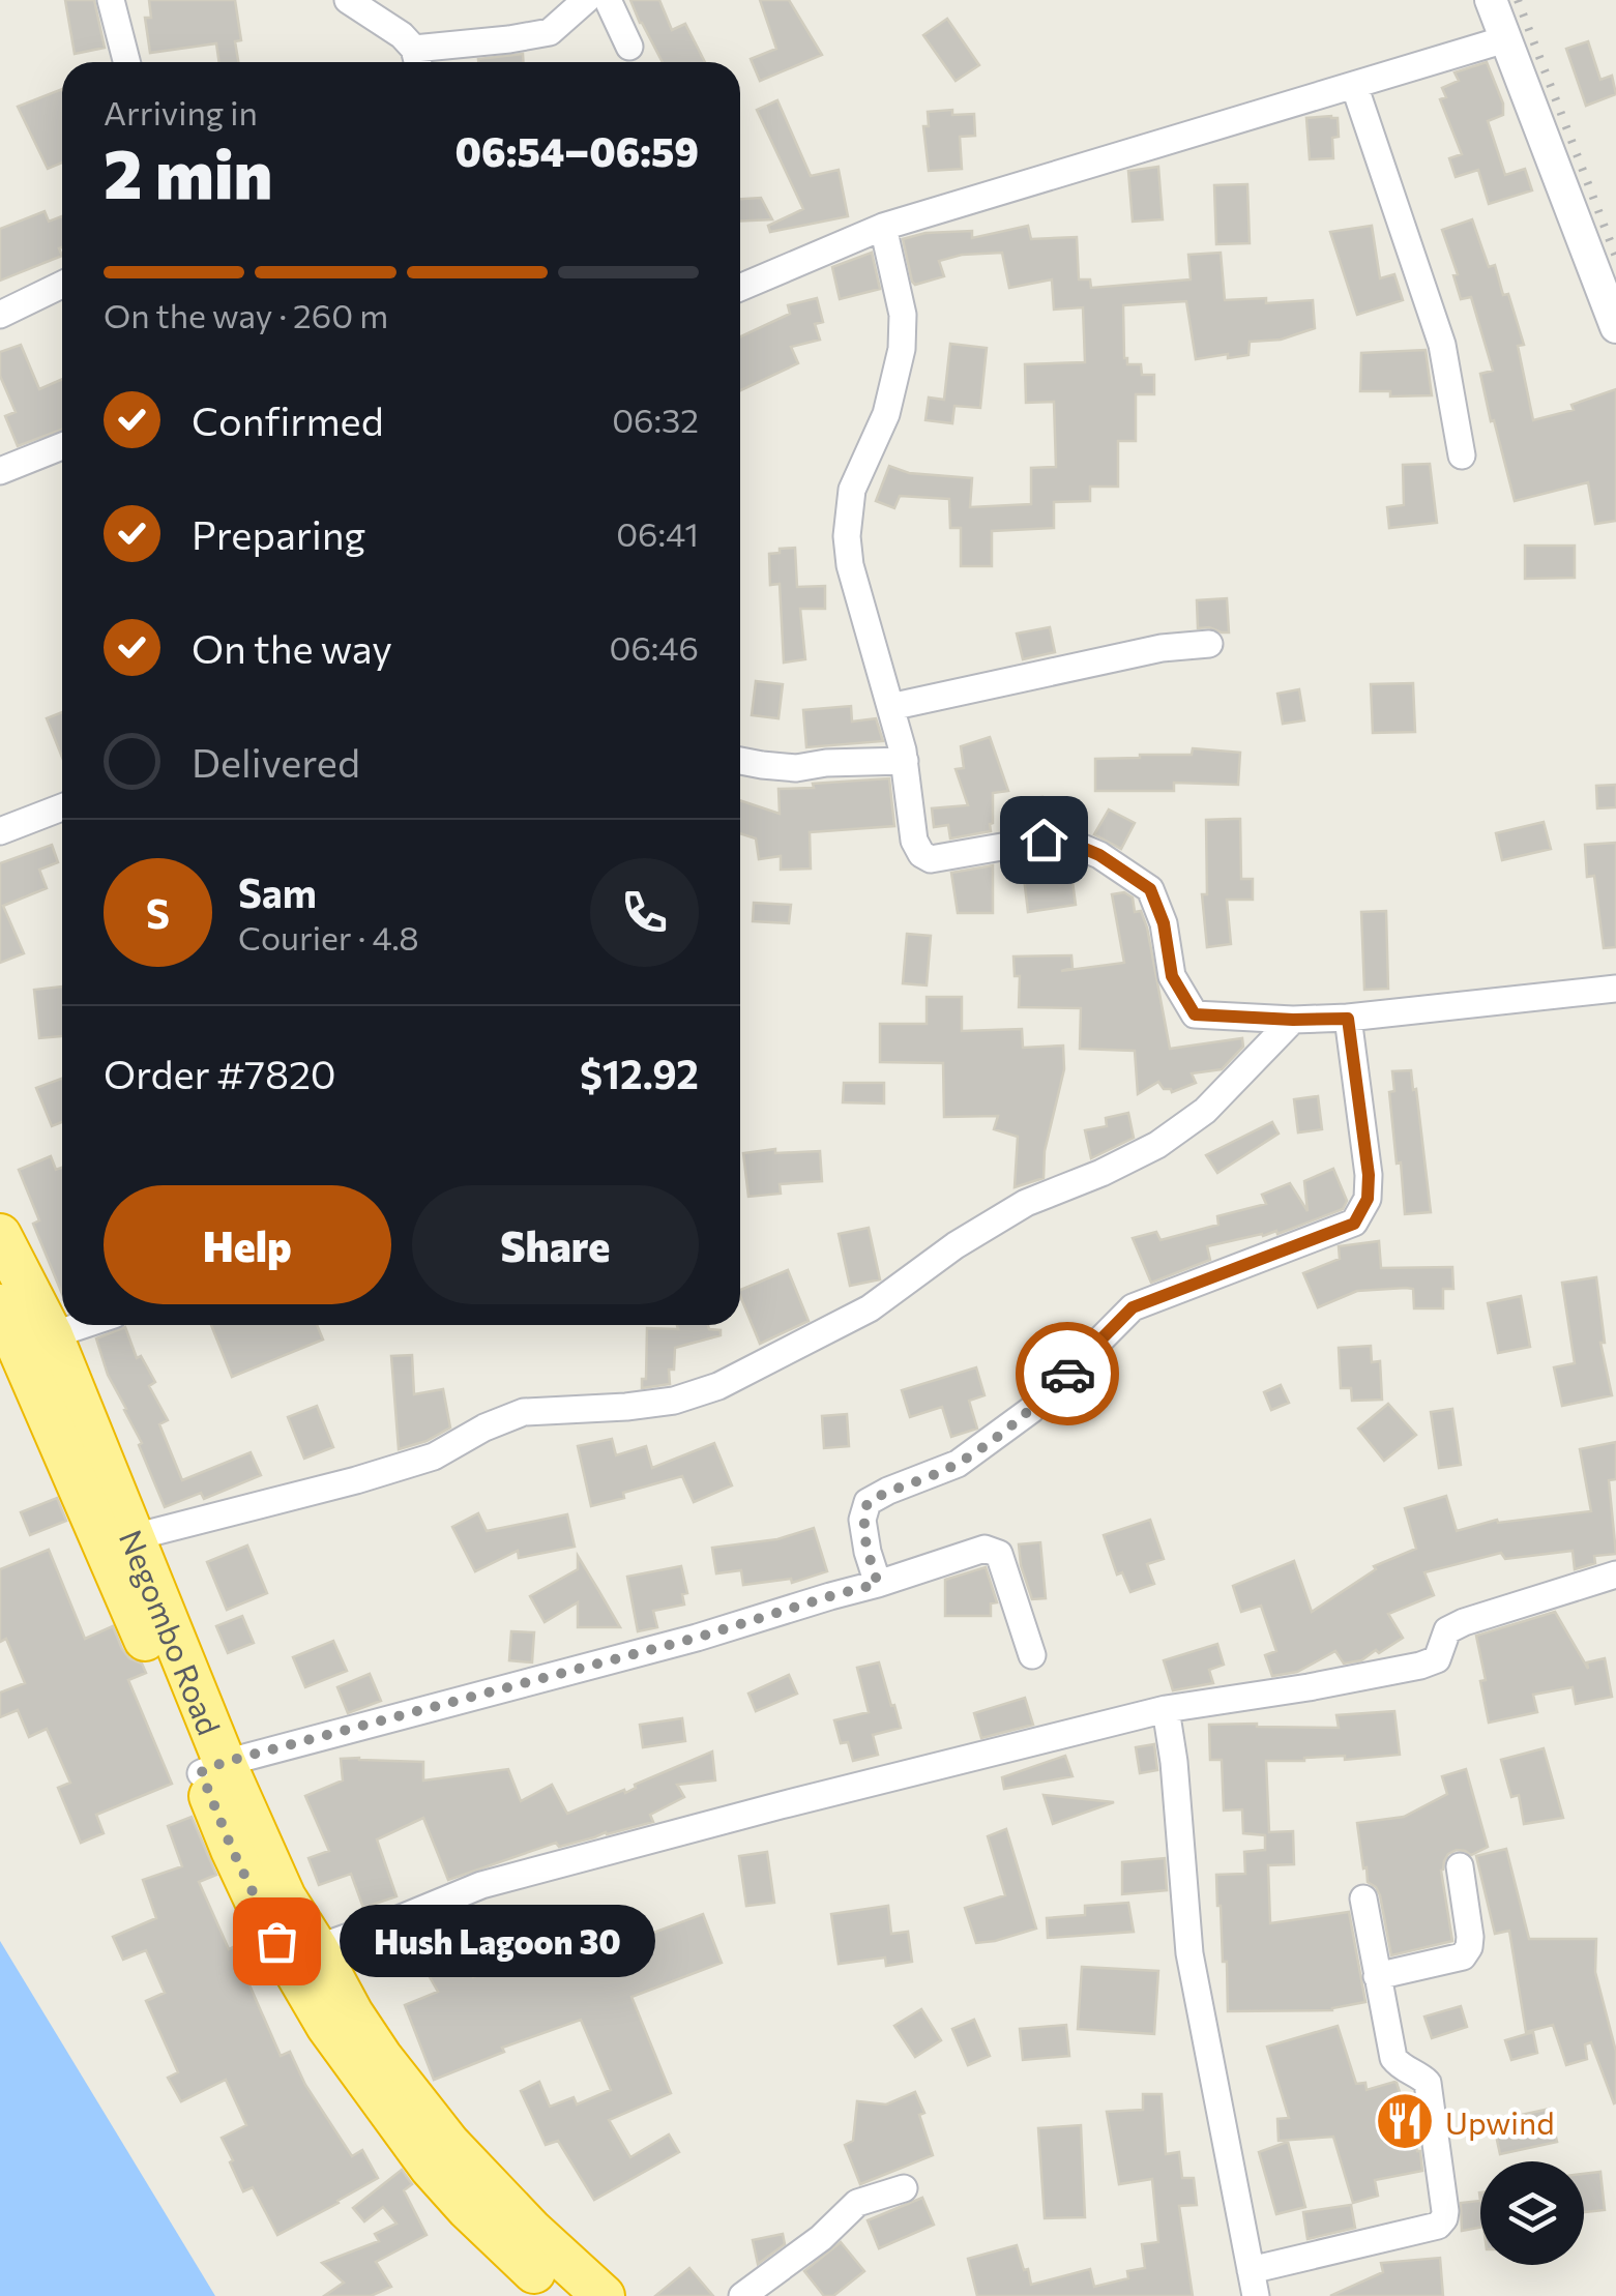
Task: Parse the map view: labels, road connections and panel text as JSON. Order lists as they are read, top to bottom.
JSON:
{
  "streets": {
    "highway": ["Negombo Road"]
  },
  "places": {
    "other": ["Hush Lagoon 30"],
    "restaurant": ["Upwind"]
  },
  "page": {
    "heading": ["2 min", "Arriving in", "06:54–06:59"],
    "panel": [
      "Sam",
      "Courier · 4.8",
      "Order #7820",
      "$12.92"
    ],
    "bar": "On the way · 260 m",
    "list": [
      ["Confirmed", "06:32"],
      ["Preparing", "06:41"],
      ["On the way", "06:46"],
      "Delivered"
    ],
    "round": "S",
    "buttons": ["Help", "Share"],
    "bubble": "Hush Lagoon 30"
  }
}
